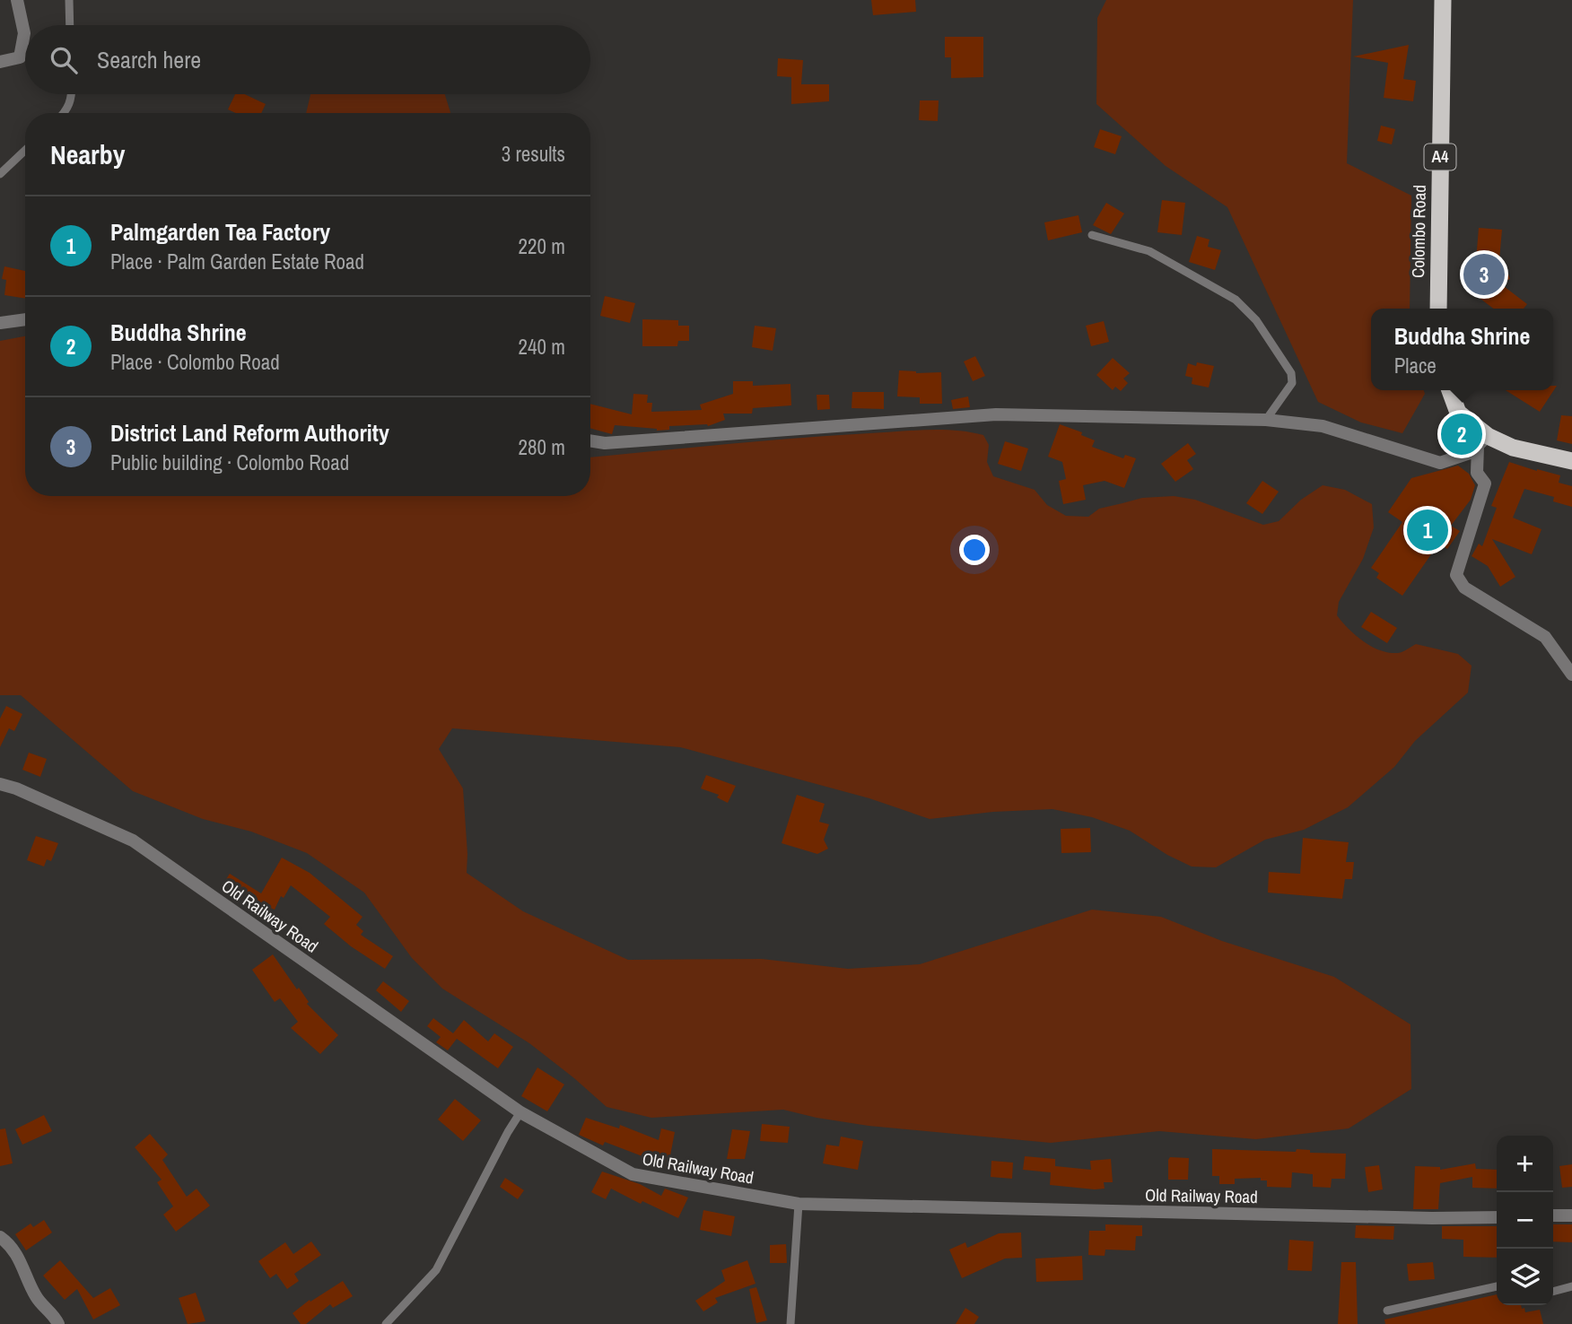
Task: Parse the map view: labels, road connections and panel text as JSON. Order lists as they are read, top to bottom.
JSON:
{
  "streets": {
    "highway": ["A4", "Colombo Road"],
    "street": ["Old Railway Road"]
  },
  "page": {
    "search": "Search here",
    "heading": ["Nearby", "3 results"],
    "list": [
      {
        "mark": "1",
        "name": "Palmgarden Tea Factory",
        "note": "Place · Palm Garden Estate Road",
        "value": "220 m"
      },
      {
        "mark": "2",
        "name": "Buddha Shrine",
        "note": "Place · Colombo Road",
        "value": "240 m"
      },
      {
        "mark": "3",
        "name": "District Land Reform Authority",
        "note": "Public building · Colombo Road",
        "value": "280 m"
      }
    ],
    "pins": ["3", "2", "1"],
    "popup": ["Buddha Shrine", "Place"],
    "map_buttons": ["+", "−"]
  }
}
